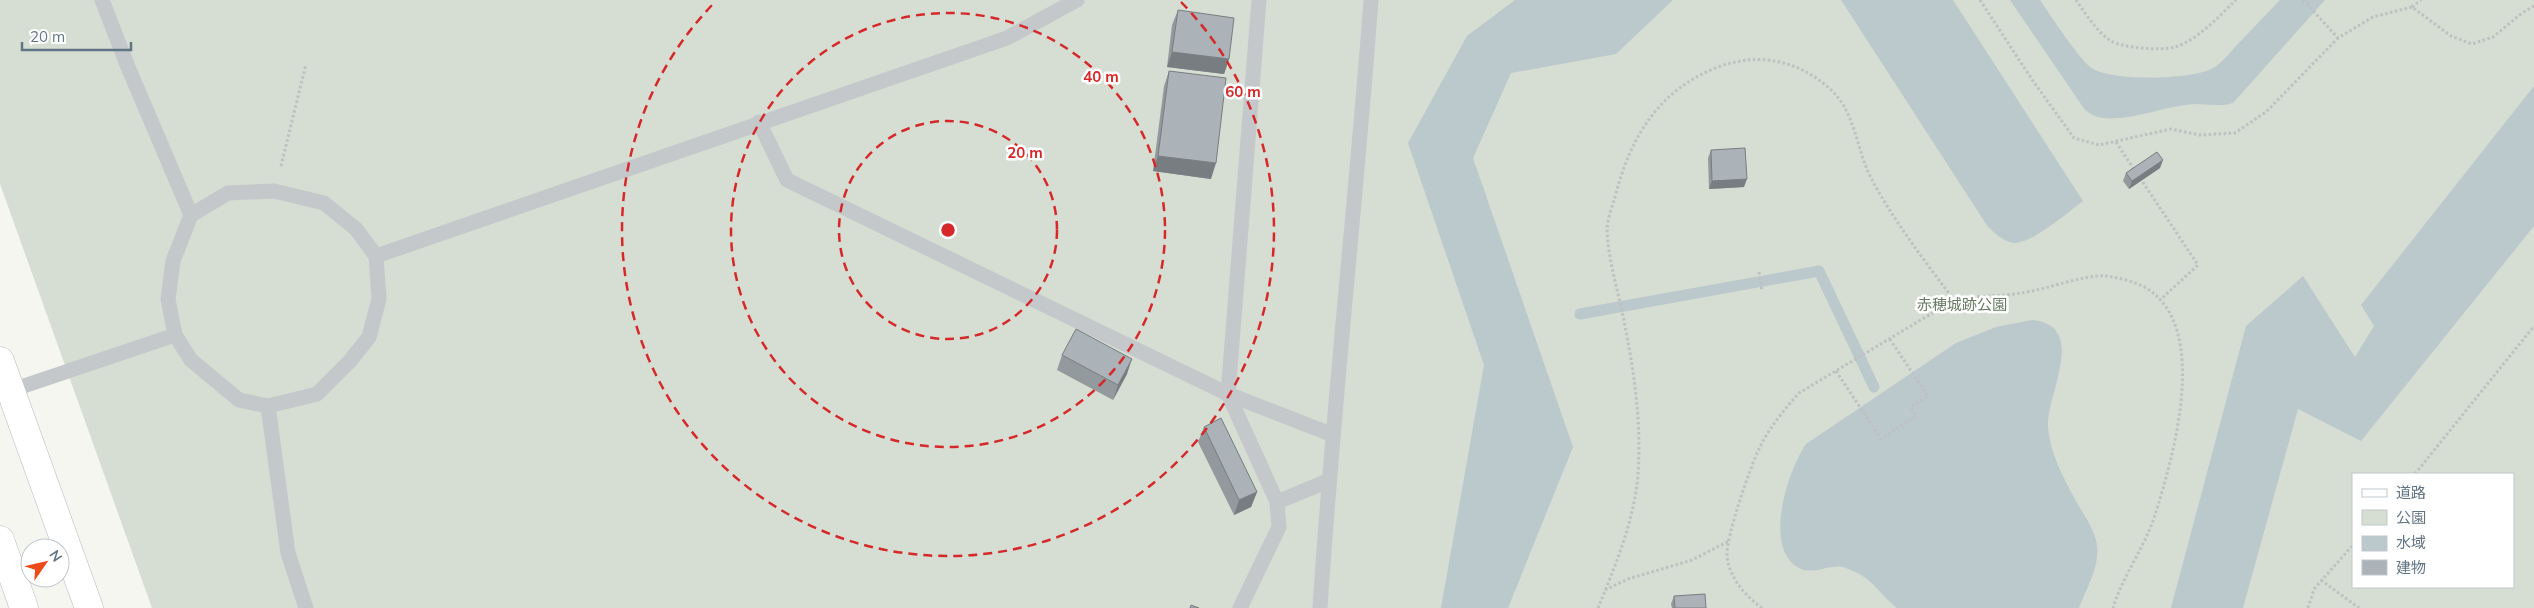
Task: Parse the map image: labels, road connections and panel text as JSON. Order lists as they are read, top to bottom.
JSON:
{
  "parks": ["赤穂城跡公園"],
  "legend": [
    "道路",
    "公園",
    "水域",
    "建物"
  ],
  "scale_bar": "20 m",
  "north": "top right",
  "rings": ["40 m", "60 m", "20 m"]
}
